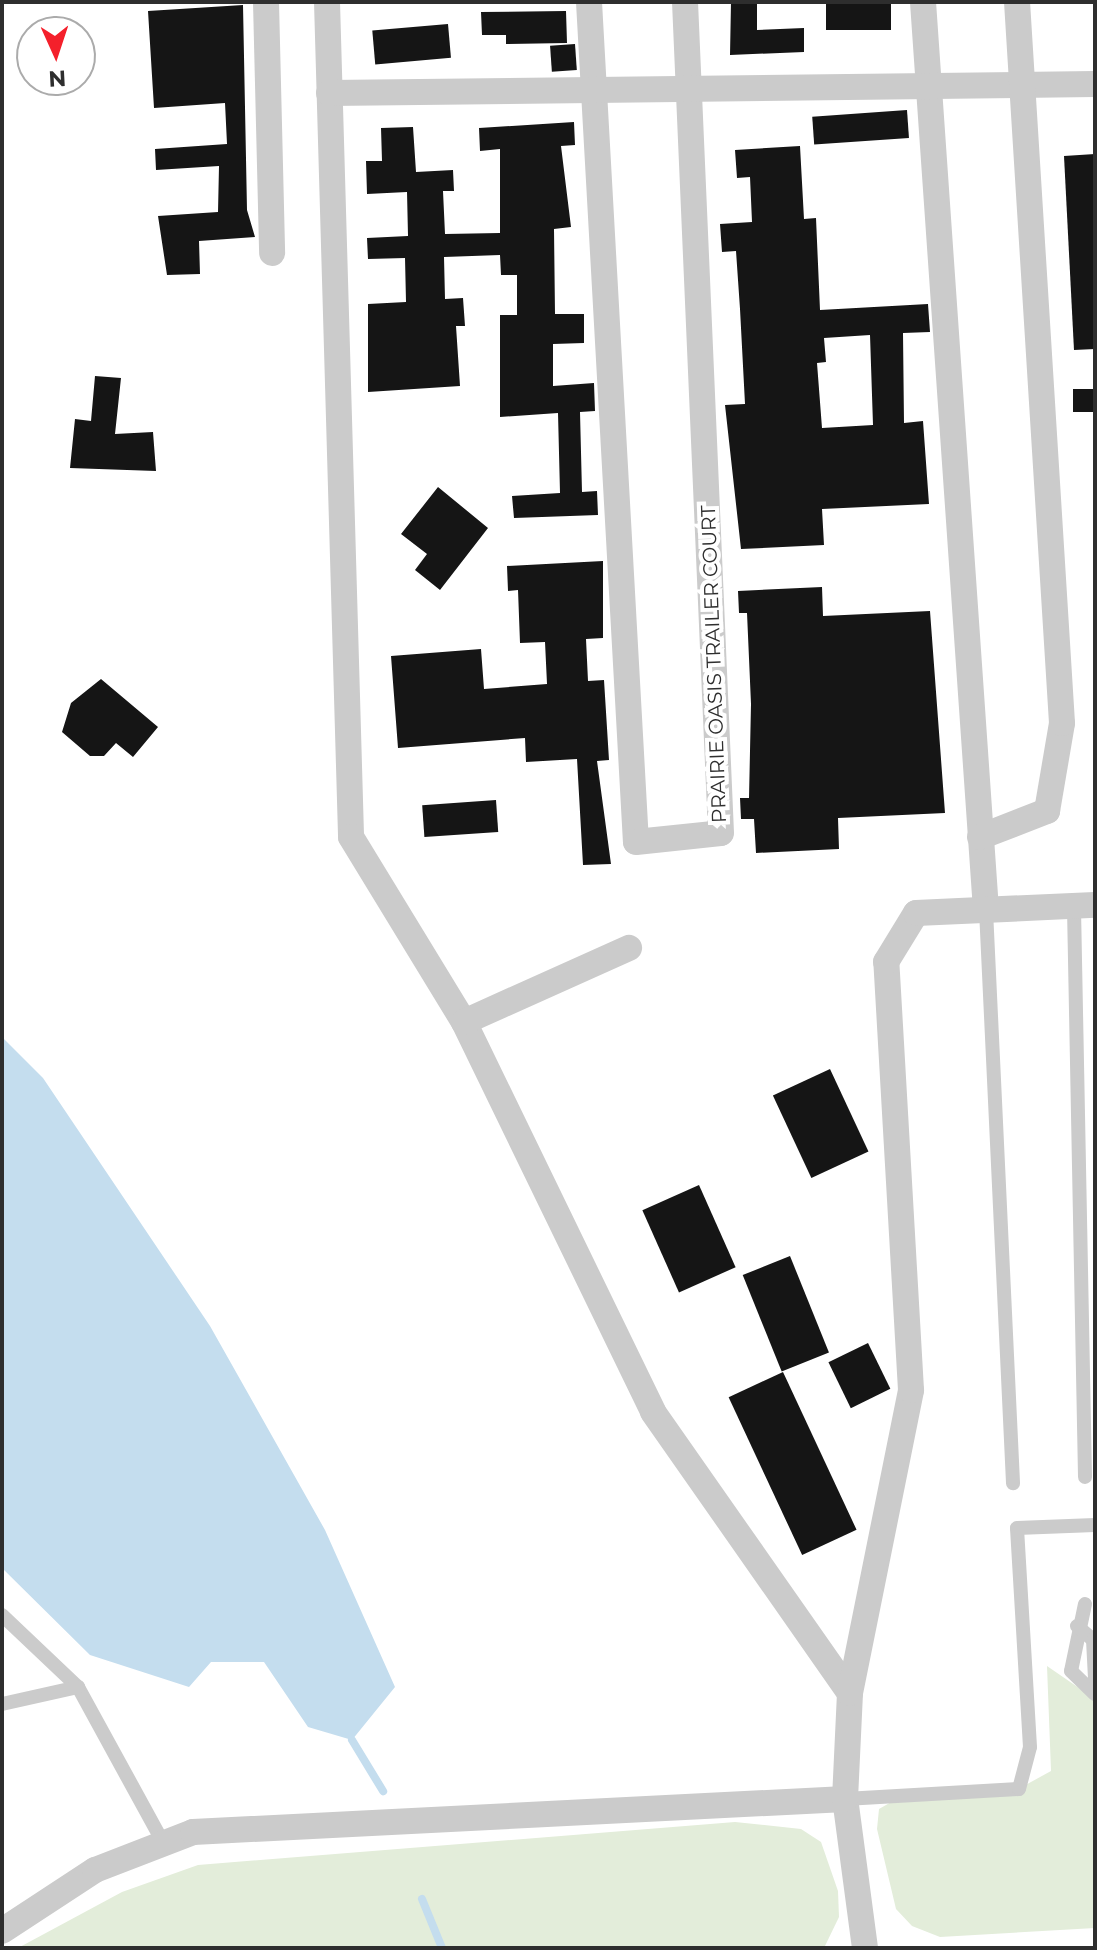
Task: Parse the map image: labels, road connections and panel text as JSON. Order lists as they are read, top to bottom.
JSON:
{
  "streets": {
    "street": ["PRAIRIE OASIS TRAILER COURT"]
  },
  "north": "bottom"
}
